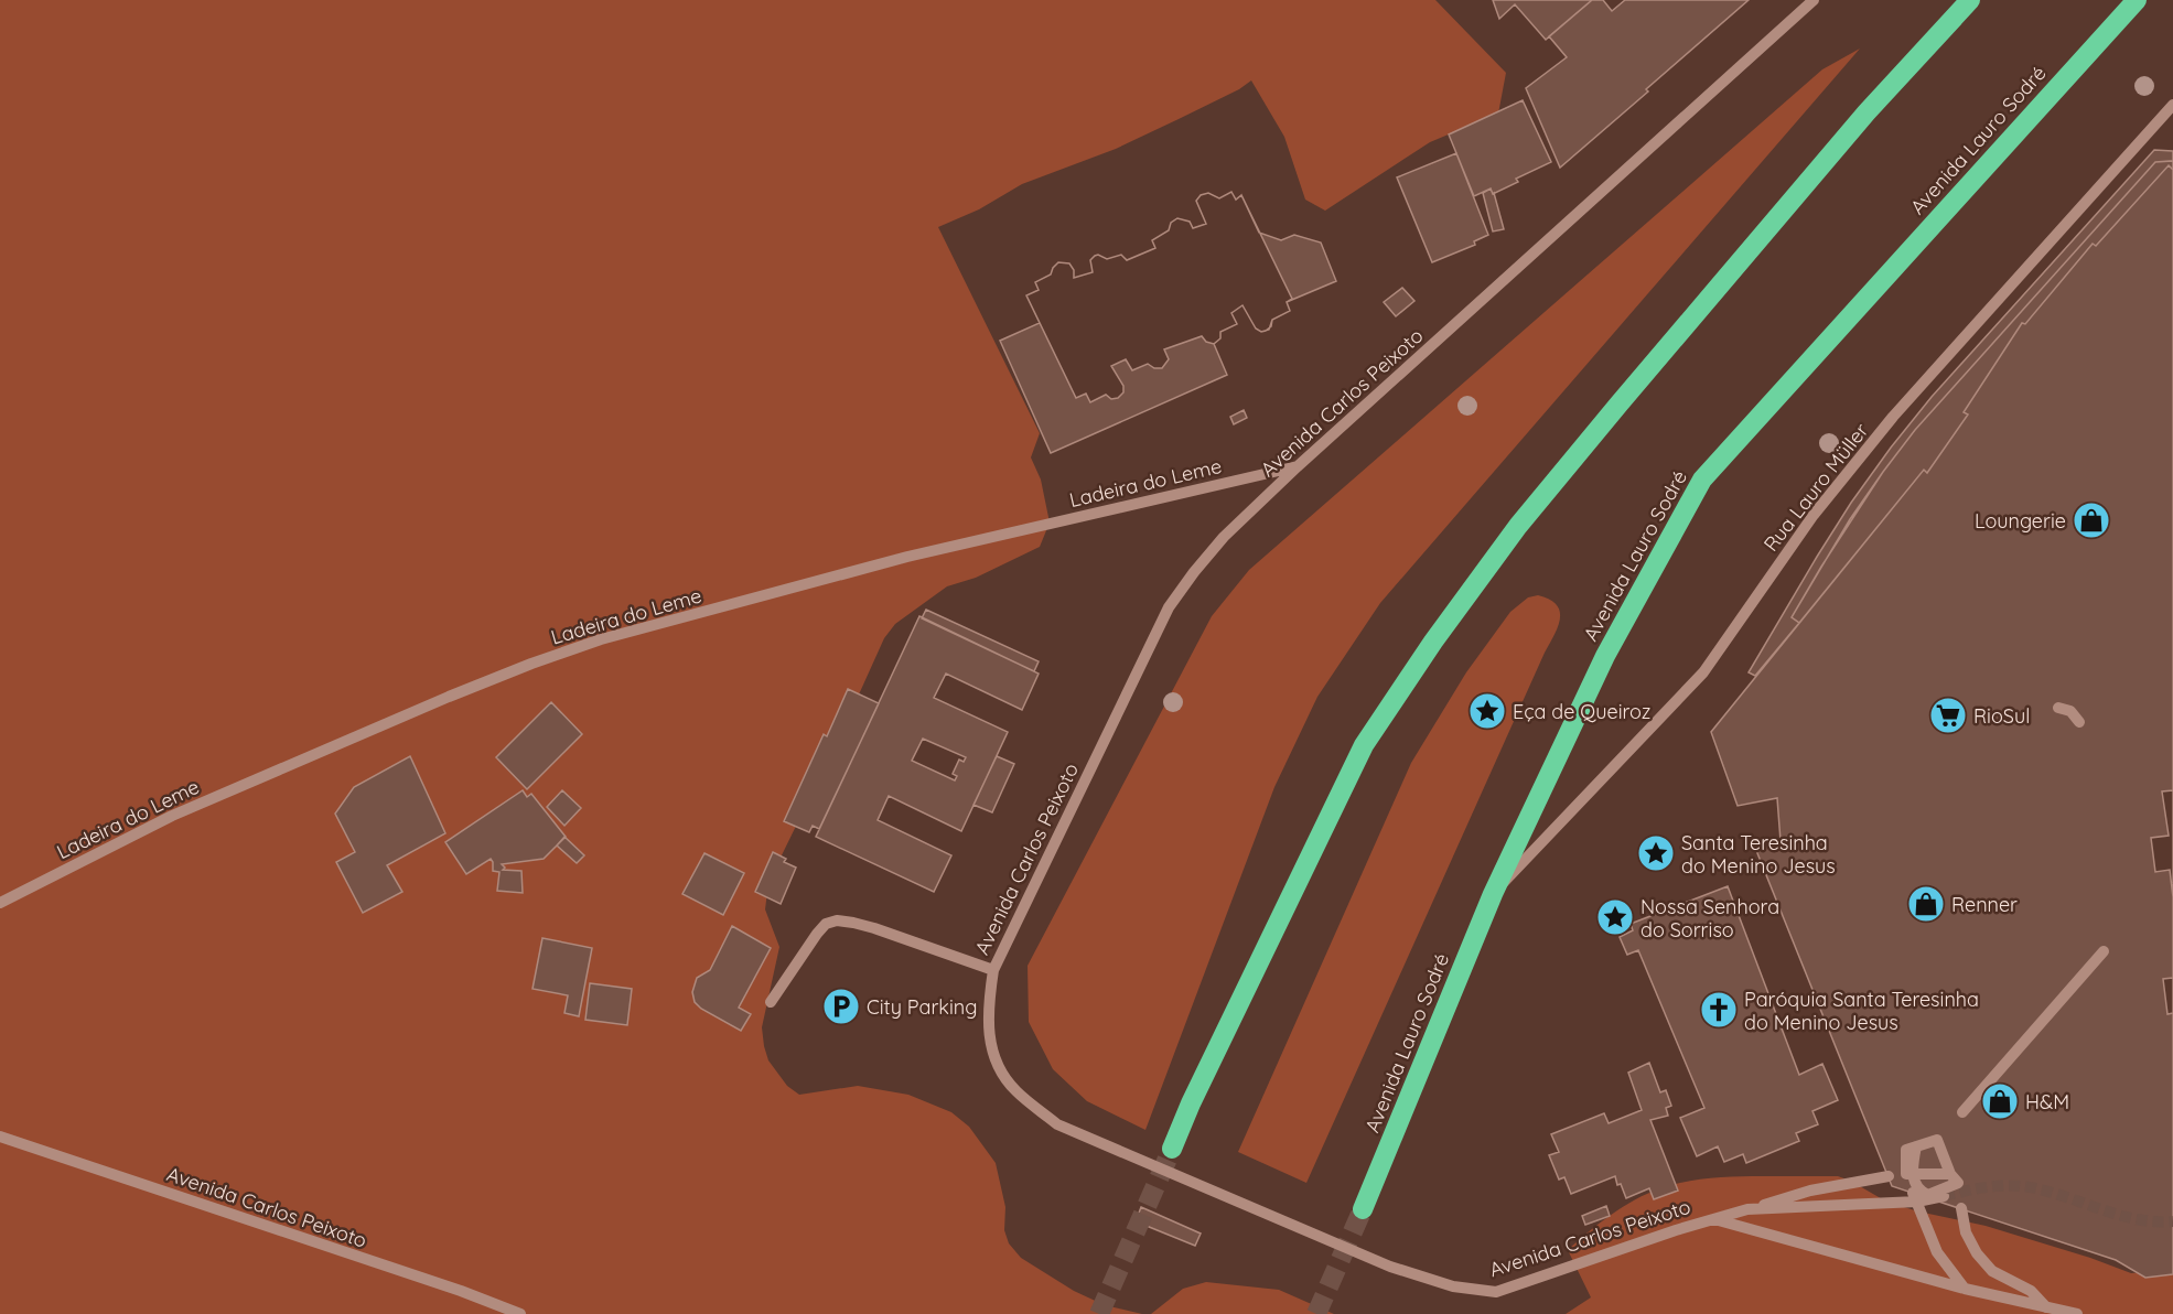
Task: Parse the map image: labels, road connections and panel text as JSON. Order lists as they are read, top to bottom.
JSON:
{
  "streets": {
    "highway": ["Avenida Lauro Sodré"],
    "street": ["Avenida Carlos Peixoto", "Ladeira do Leme", "Rua Lauro Müller"]
  },
  "crossings": [
    ["Avenida Lauro Sodré", "Rua Lauro Müller"],
    ["Avenida Carlos Peixoto", "Ladeira do Leme"]
  ],
  "places": {
    "shop": ["Loungerie", "Renner", "H&M"],
    "place": ["Eça de Queiroz", "Santa Teresinha do Menino Jesus", "Nossa Senhora do Sorriso"],
    "supermarket": ["RioSul"],
    "parking": ["City Parking"],
    "church": ["Paróquia Santa Teresinha do Menino Jesus"]
  }
}
